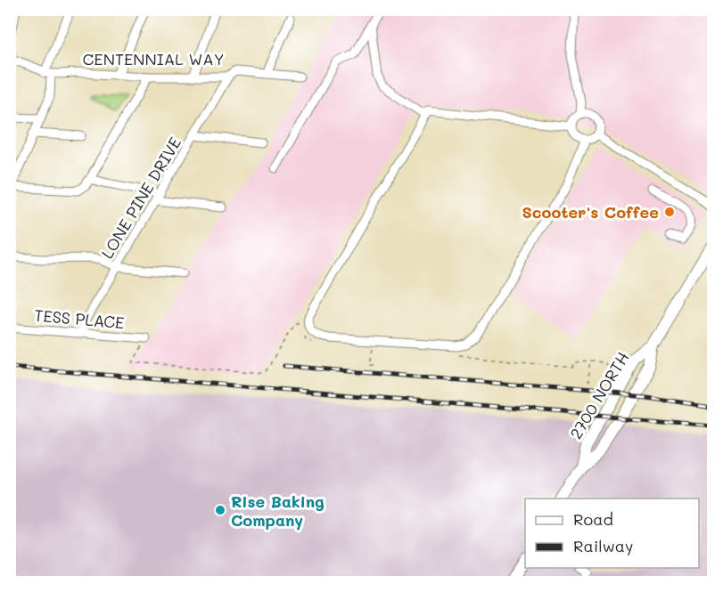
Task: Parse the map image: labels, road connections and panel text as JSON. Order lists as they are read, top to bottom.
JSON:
{
  "streets": {
    "main road": ["2700 NORTH"],
    "street": ["CENTENNIAL WAY", "LONE PINE DRIVE", "TESS PLACE"]
  },
  "crossings": [
    ["CENTENNIAL WAY", "LONE PINE DRIVE"],
    ["LONE PINE DRIVE", "TESS PLACE"]
  ],
  "places": ["Scooter's Coffee", "Rise Baking Company"],
  "legend": ["Road", "Railway"]
}
